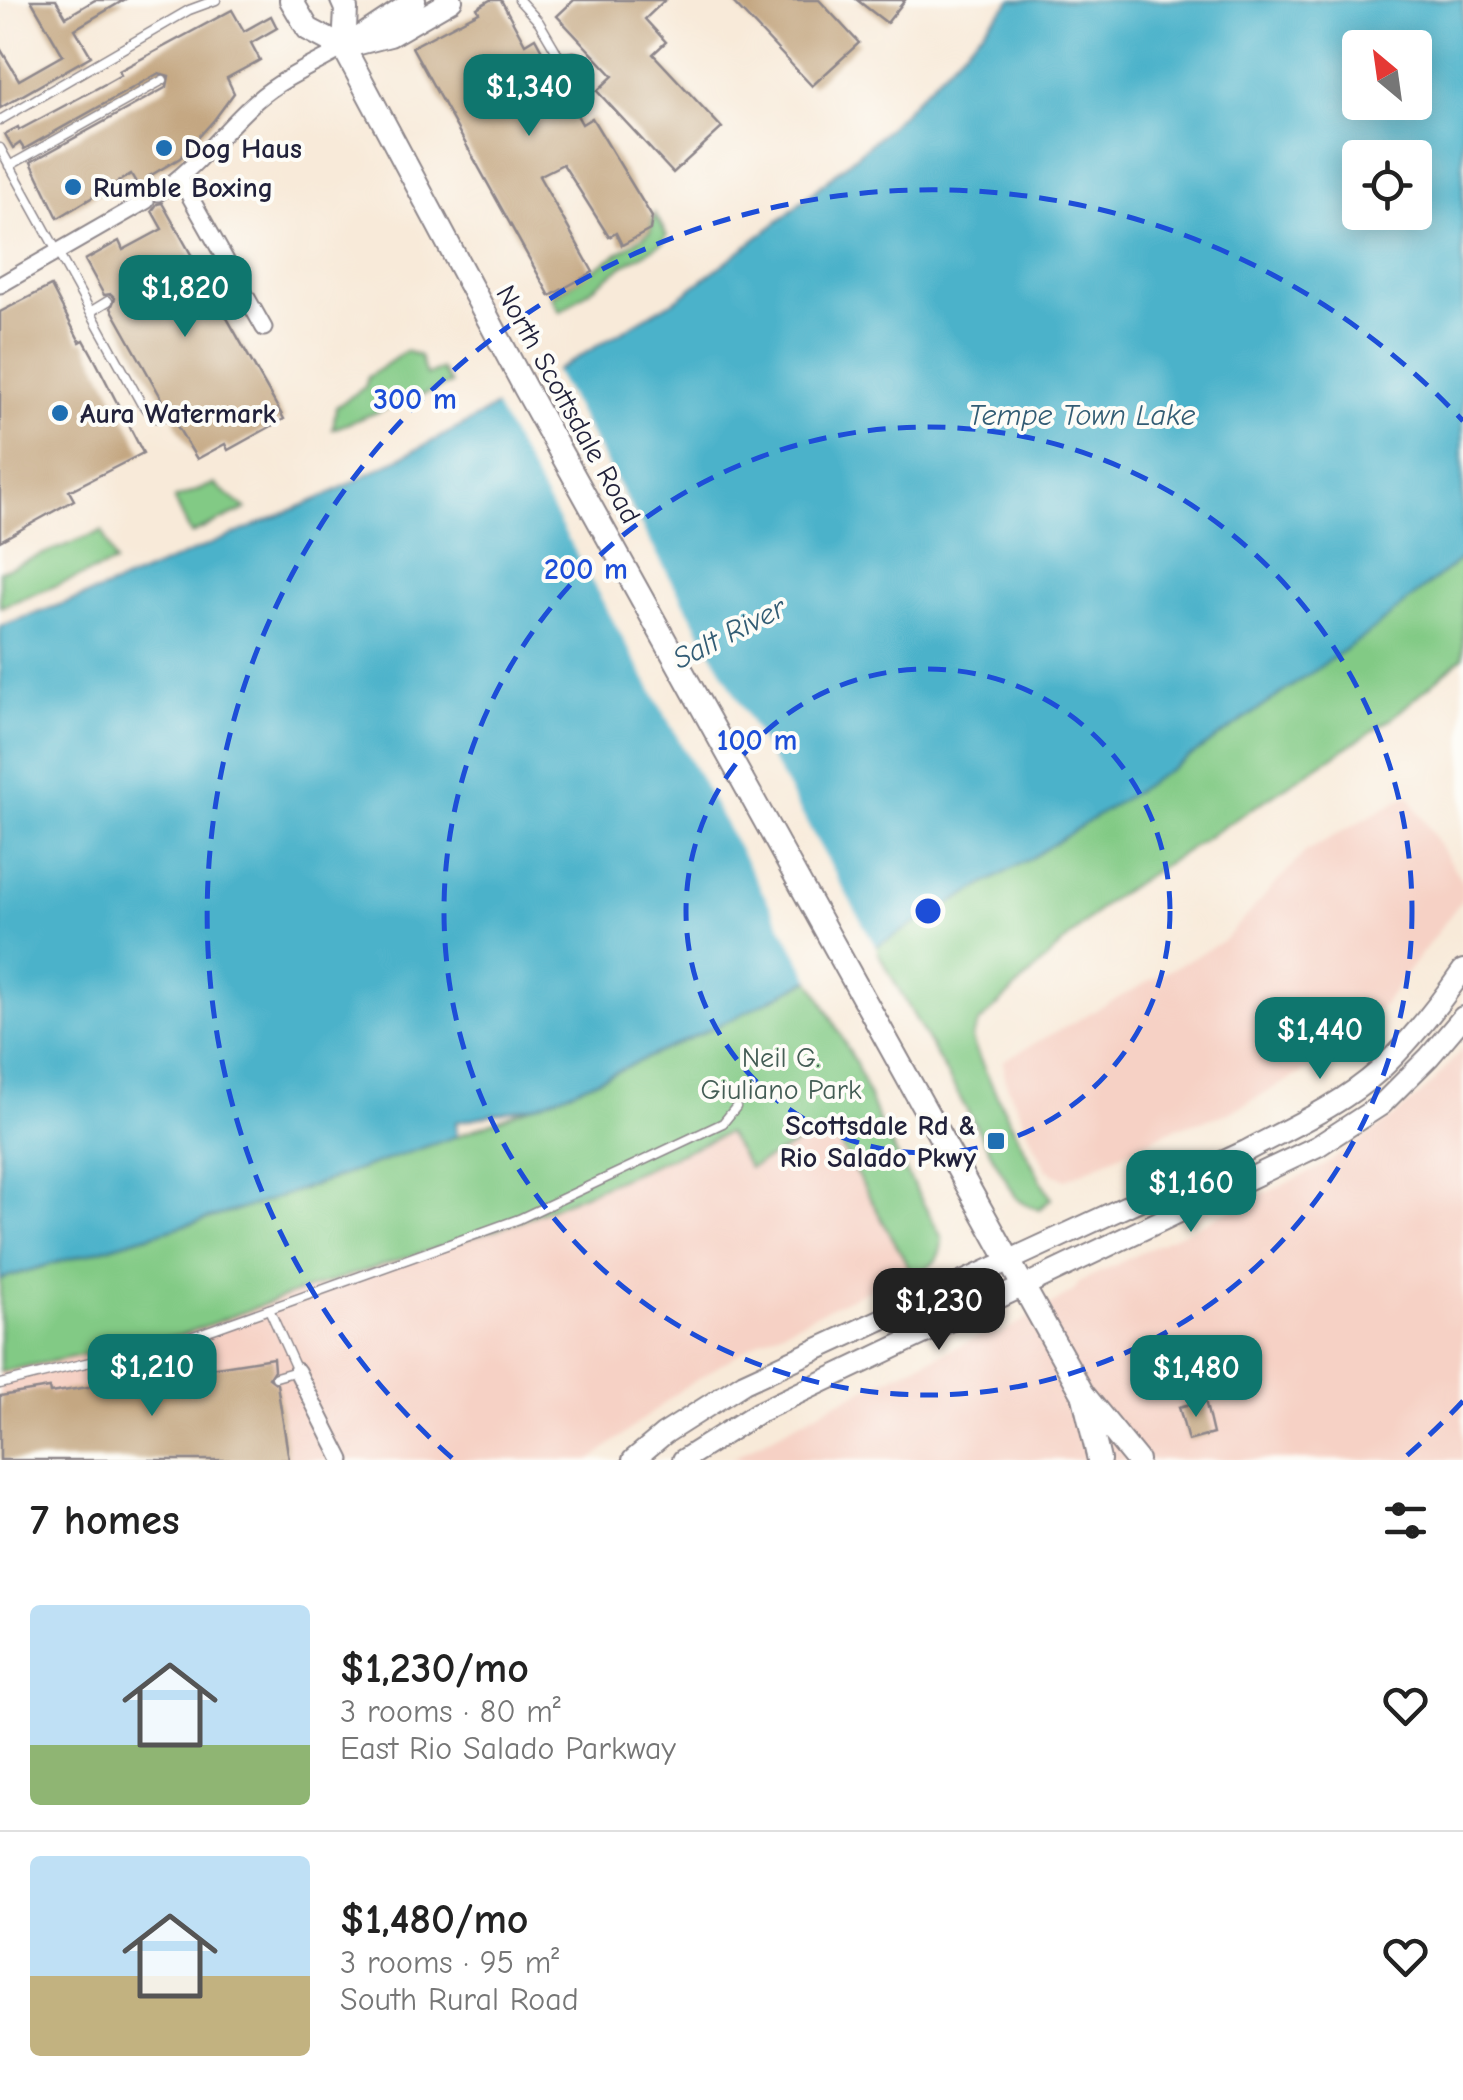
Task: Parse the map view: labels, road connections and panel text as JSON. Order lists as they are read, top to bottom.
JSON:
{
  "streets": {
    "main road": ["North Scottsdale Road"]
  },
  "water": ["Tempe Town Lake", "Salt River"],
  "parks": ["Neil G. Giuliano Park"],
  "places": {
    "other": ["Dog Haus", "Rumble Boxing", "Aura Watermark"],
    "transit": ["Scottsdale Rd & Rio Salado Pkwy"]
  },
  "north": "top left",
  "page": {
    "price": [
      "$1,340",
      "$1,820",
      "$1,440",
      "$1,160",
      "$1,230",
      "$1,210",
      "$1,480"
    ],
    "heading": "7 homes",
    "list": [
      {
        "name": "$1,230/mo",
        "note": "3 rooms · 80 m² · East Rio Salado Parkway"
      },
      {
        "name": "$1,480/mo",
        "note": "3 rooms · 95 m² · South Rural Road"
      }
    ]
  },
  "rings": ["300 m", "200 m", "100 m"]
}
